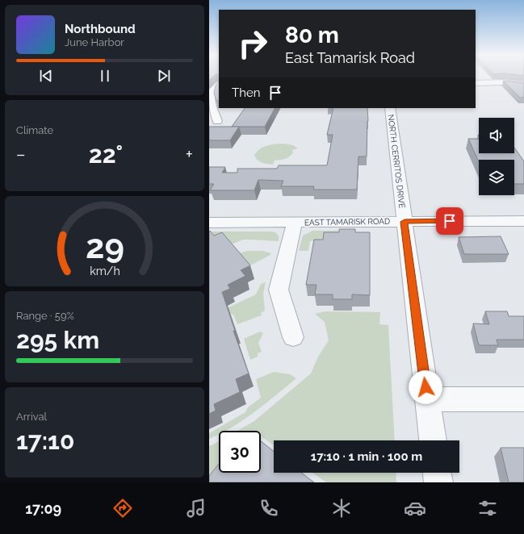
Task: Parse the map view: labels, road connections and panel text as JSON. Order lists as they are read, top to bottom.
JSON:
{
  "streets": {
    "street": ["NORTH CERRITOS DRIVE", "EAST TAMARISK ROAD"]
  },
  "crossings": [
    ["NORTH CERRITOS DRIVE", "EAST TAMARISK ROAD"]
  ],
  "page": {
    "turn": ["80 m", "East Tamarisk Road"],
    "song": ["Northbound", "June Harbor"],
    "then": "Then",
    "tile": [
      "Climate",
      ["Range · 59%", "295 km"],
      ["Arrival", "17:10"]
    ],
    "heat": ["−", "22°", "+"],
    "limit": "30",
    "trip": "17:10 · 1 min · 100 m",
    "tabs": "17:09",
    "gauge": ["29", "km/h"]
  }
}
